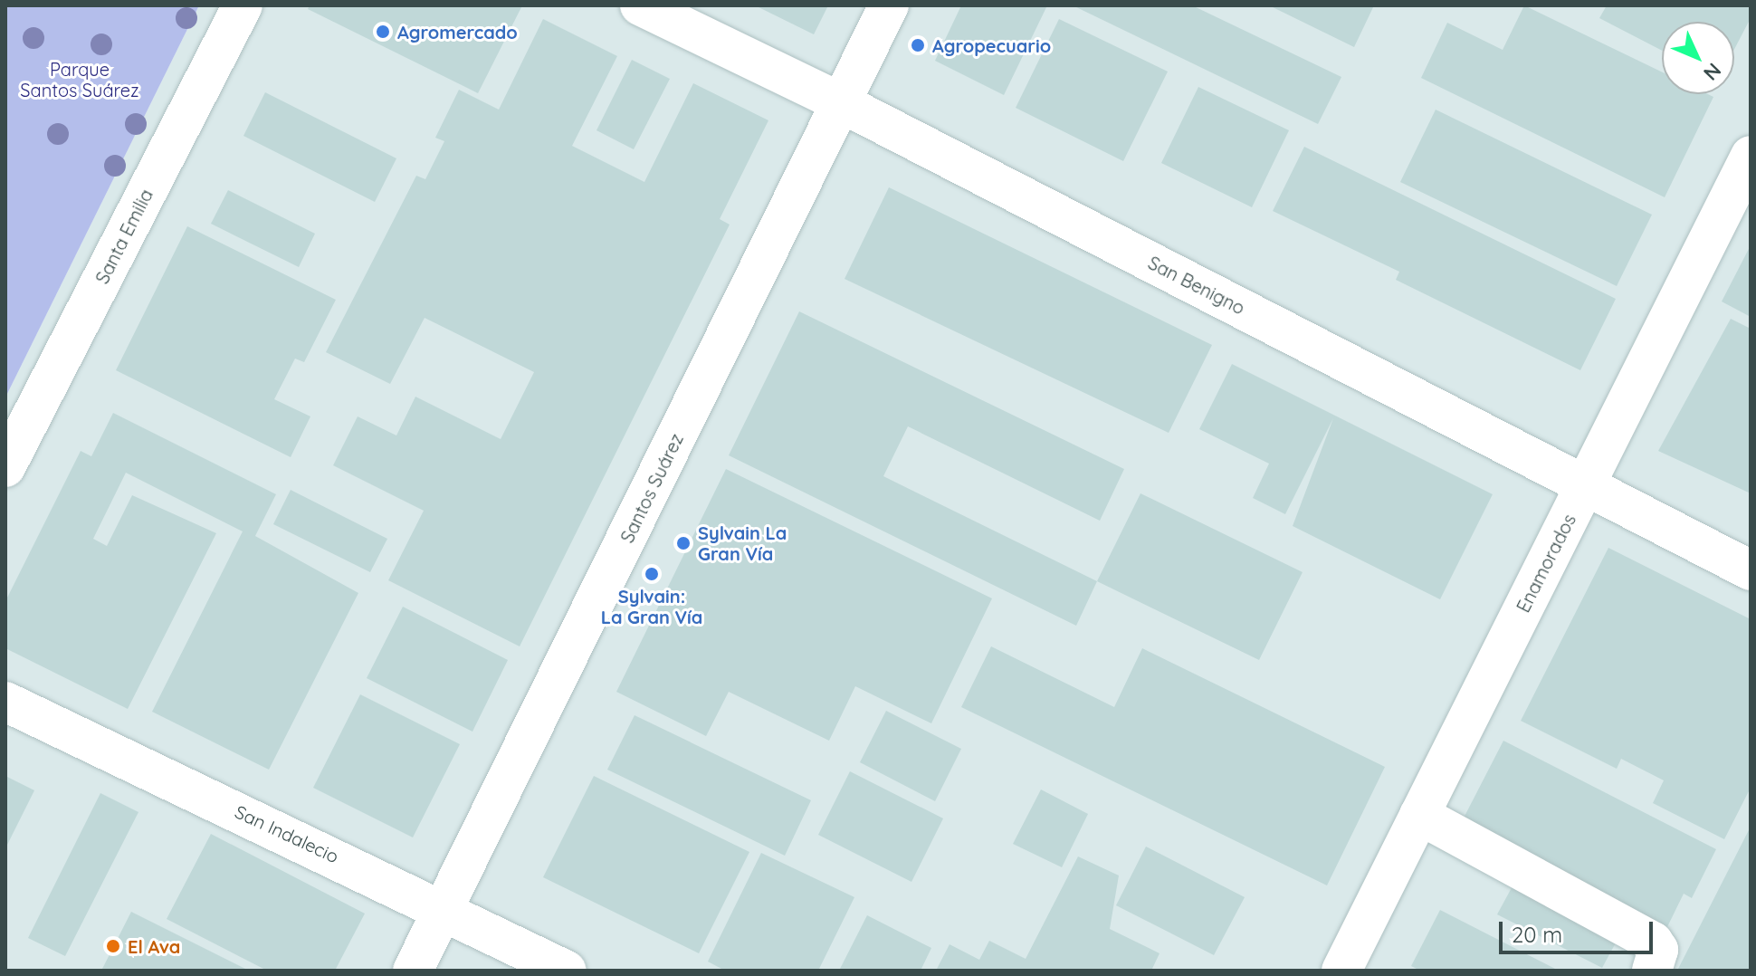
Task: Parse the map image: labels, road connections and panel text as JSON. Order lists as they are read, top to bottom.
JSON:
{
  "streets": {
    "street": [
      "Santa Emilia",
      "San Benigno",
      "Santos Suárez",
      "Enamorados",
      "San Indalecio"
    ]
  },
  "crossings": [
    ["San Benigno", "Santos Suárez"],
    ["San Benigno", "Enamorados"],
    ["Santos Suárez", "San Indalecio"]
  ],
  "parks": ["Parque Santos Suárez"],
  "places": [
    "Agromercado",
    "Agropecuario",
    "Sylvain La Gran Vía",
    "Sylvain: La Gran Vía",
    "El Ava"
  ],
  "scale_bar": "20 m",
  "north": "bottom right"
}
